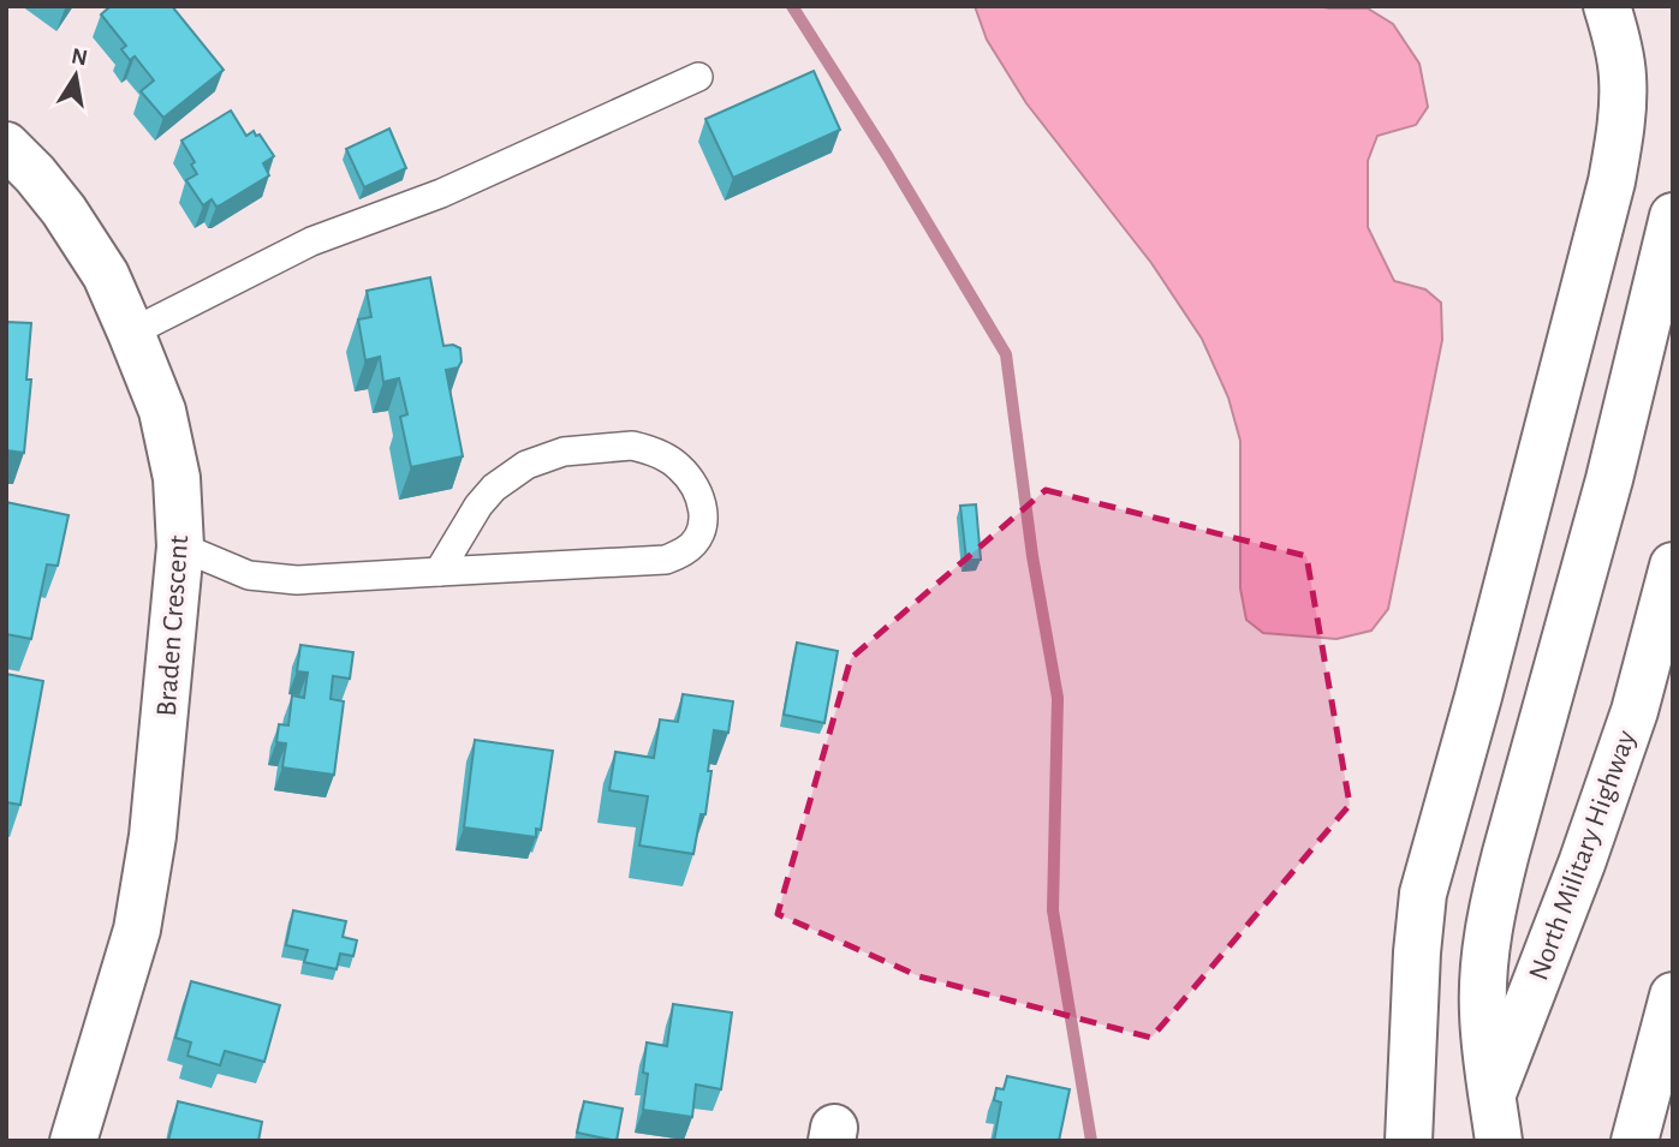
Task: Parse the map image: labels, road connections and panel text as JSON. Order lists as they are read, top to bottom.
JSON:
{
  "streets": {
    "main road": ["Braden Crescent", "North Military Highway"]
  },
  "north": "top"
}
